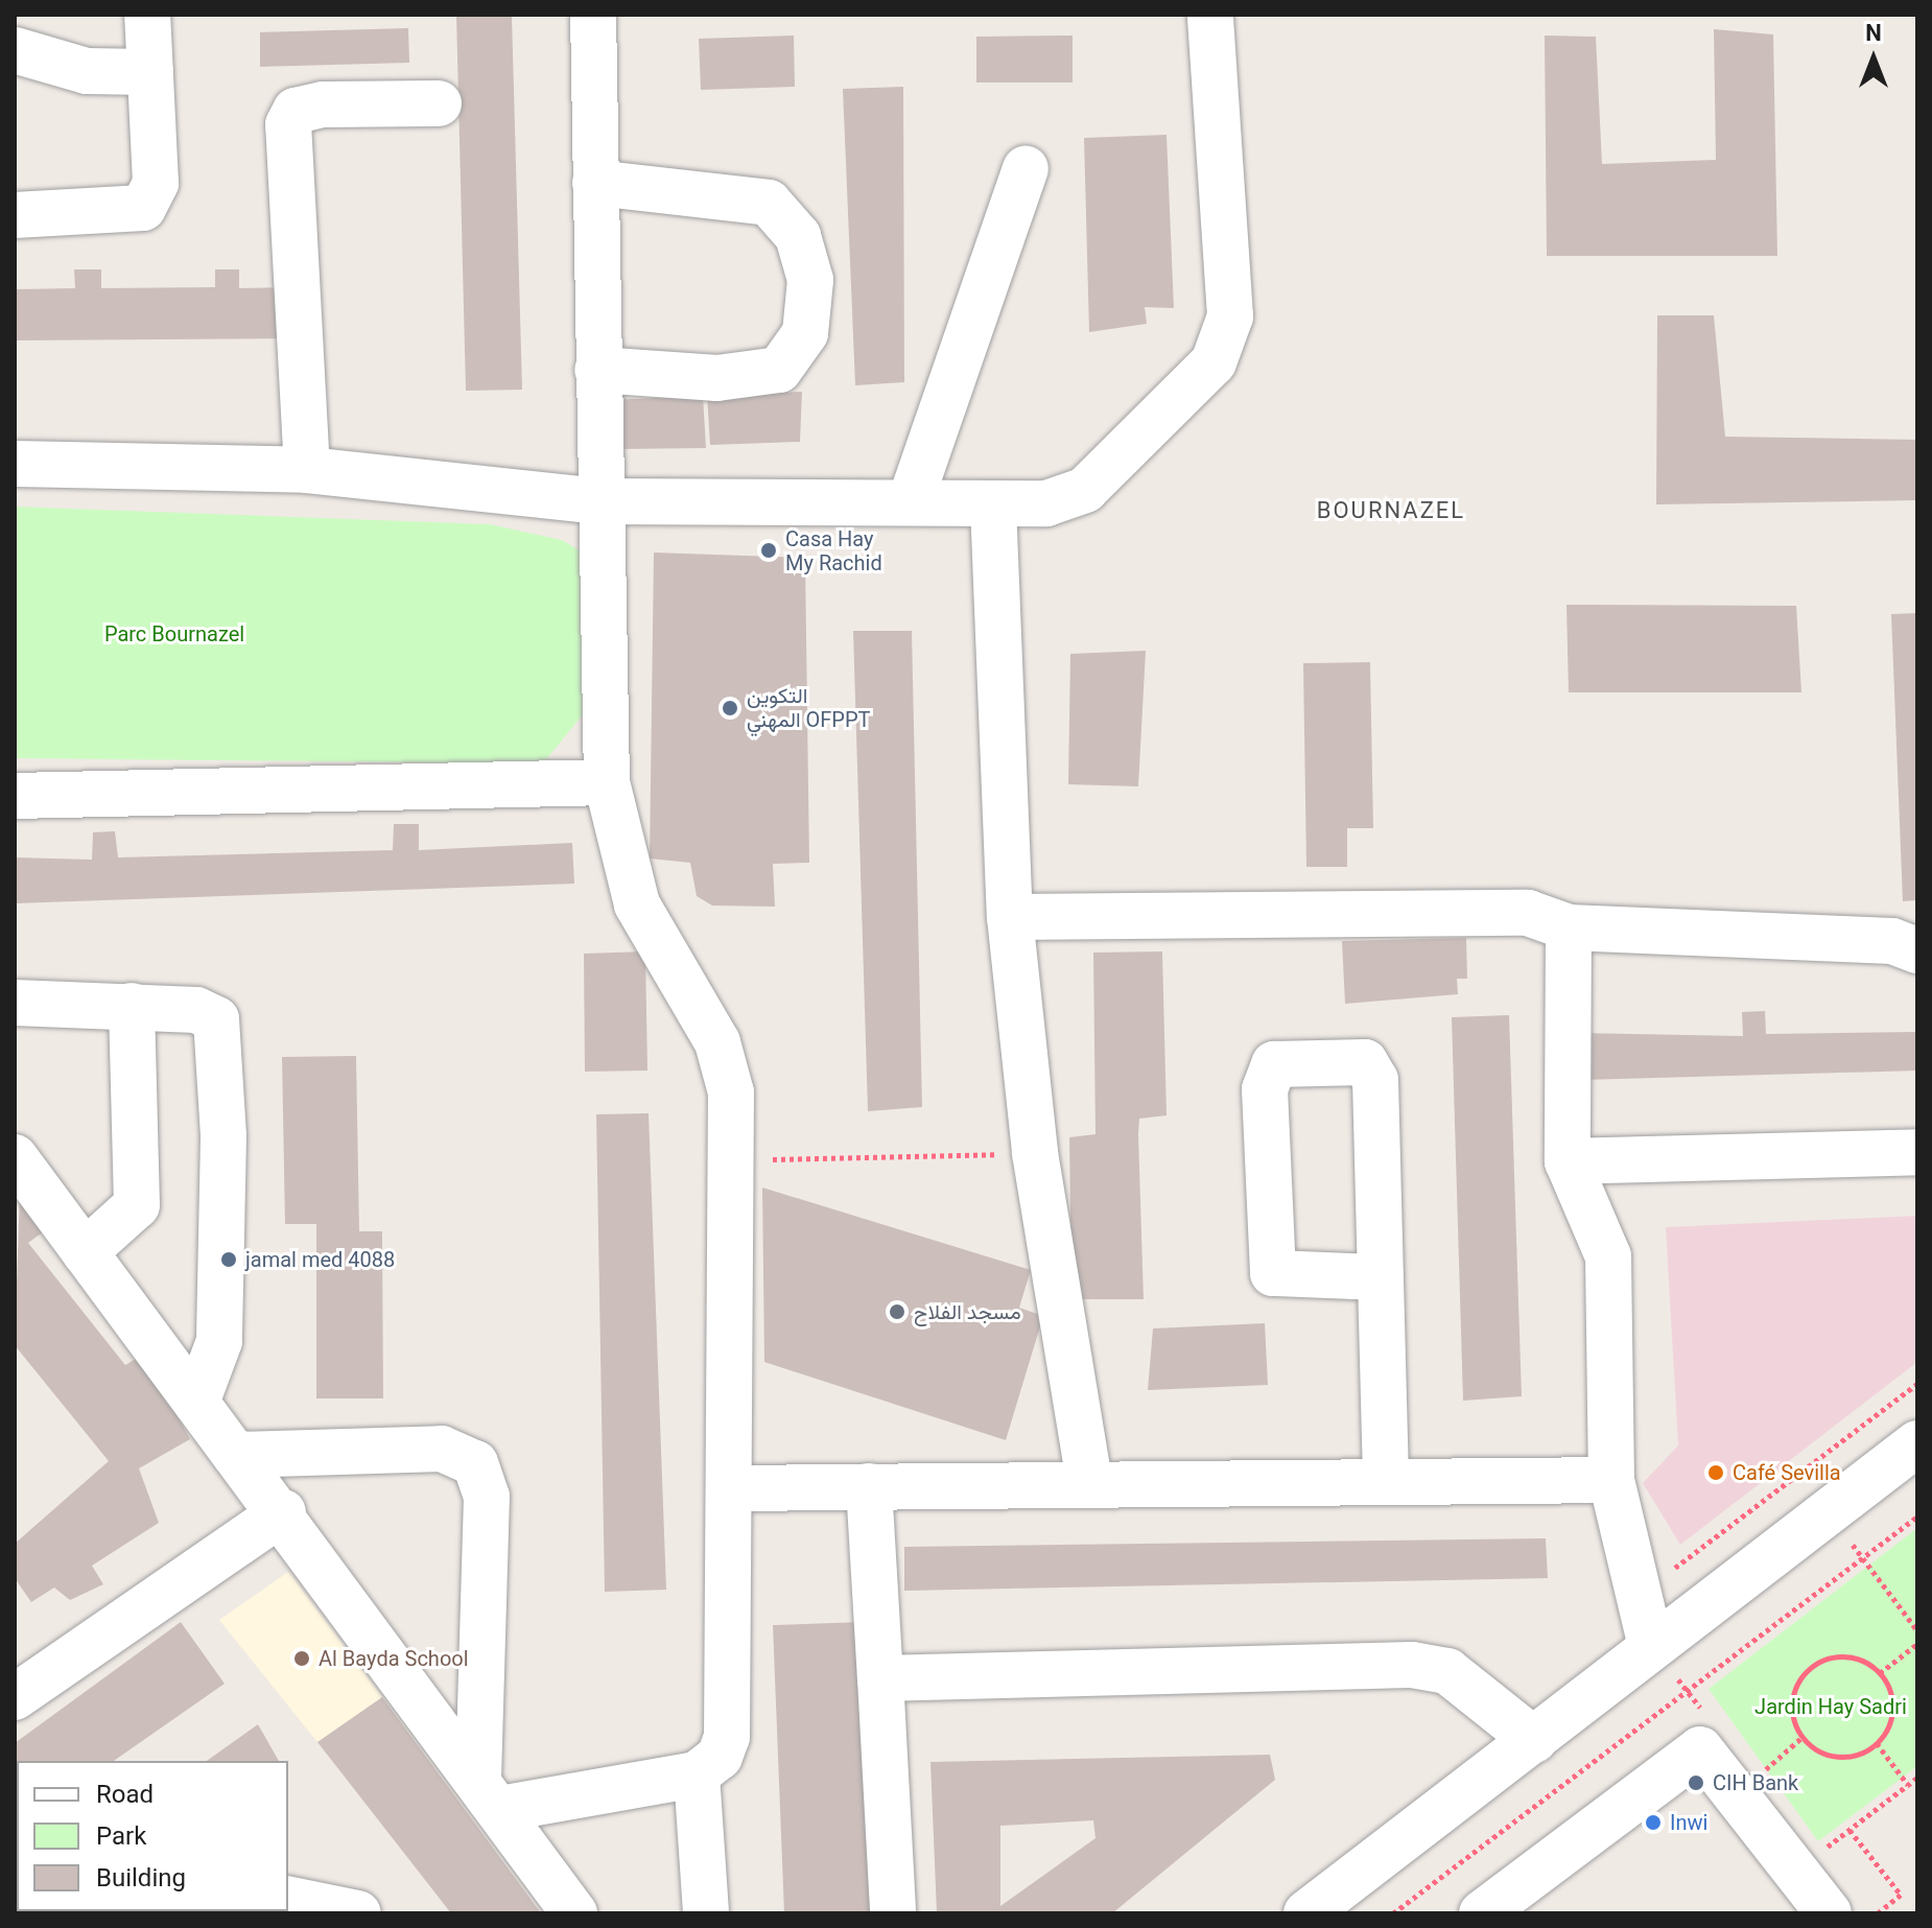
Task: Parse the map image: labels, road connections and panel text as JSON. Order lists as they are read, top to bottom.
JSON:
{
  "districts": ["BOURNAZEL"],
  "parks": ["Parc Bournazel", "Jardin Hay Sadri"],
  "places": [
    "Casa Hay My Rachid",
    "التكوين المهني OFPPT",
    "jamal med 4088",
    "مسجد الفلاح",
    "Café Sevilla",
    "Al Bayda School",
    "CIH Bank",
    "Inwi"
  ],
  "legend": ["Road", "Park", "Building"],
  "north": "top"
}
